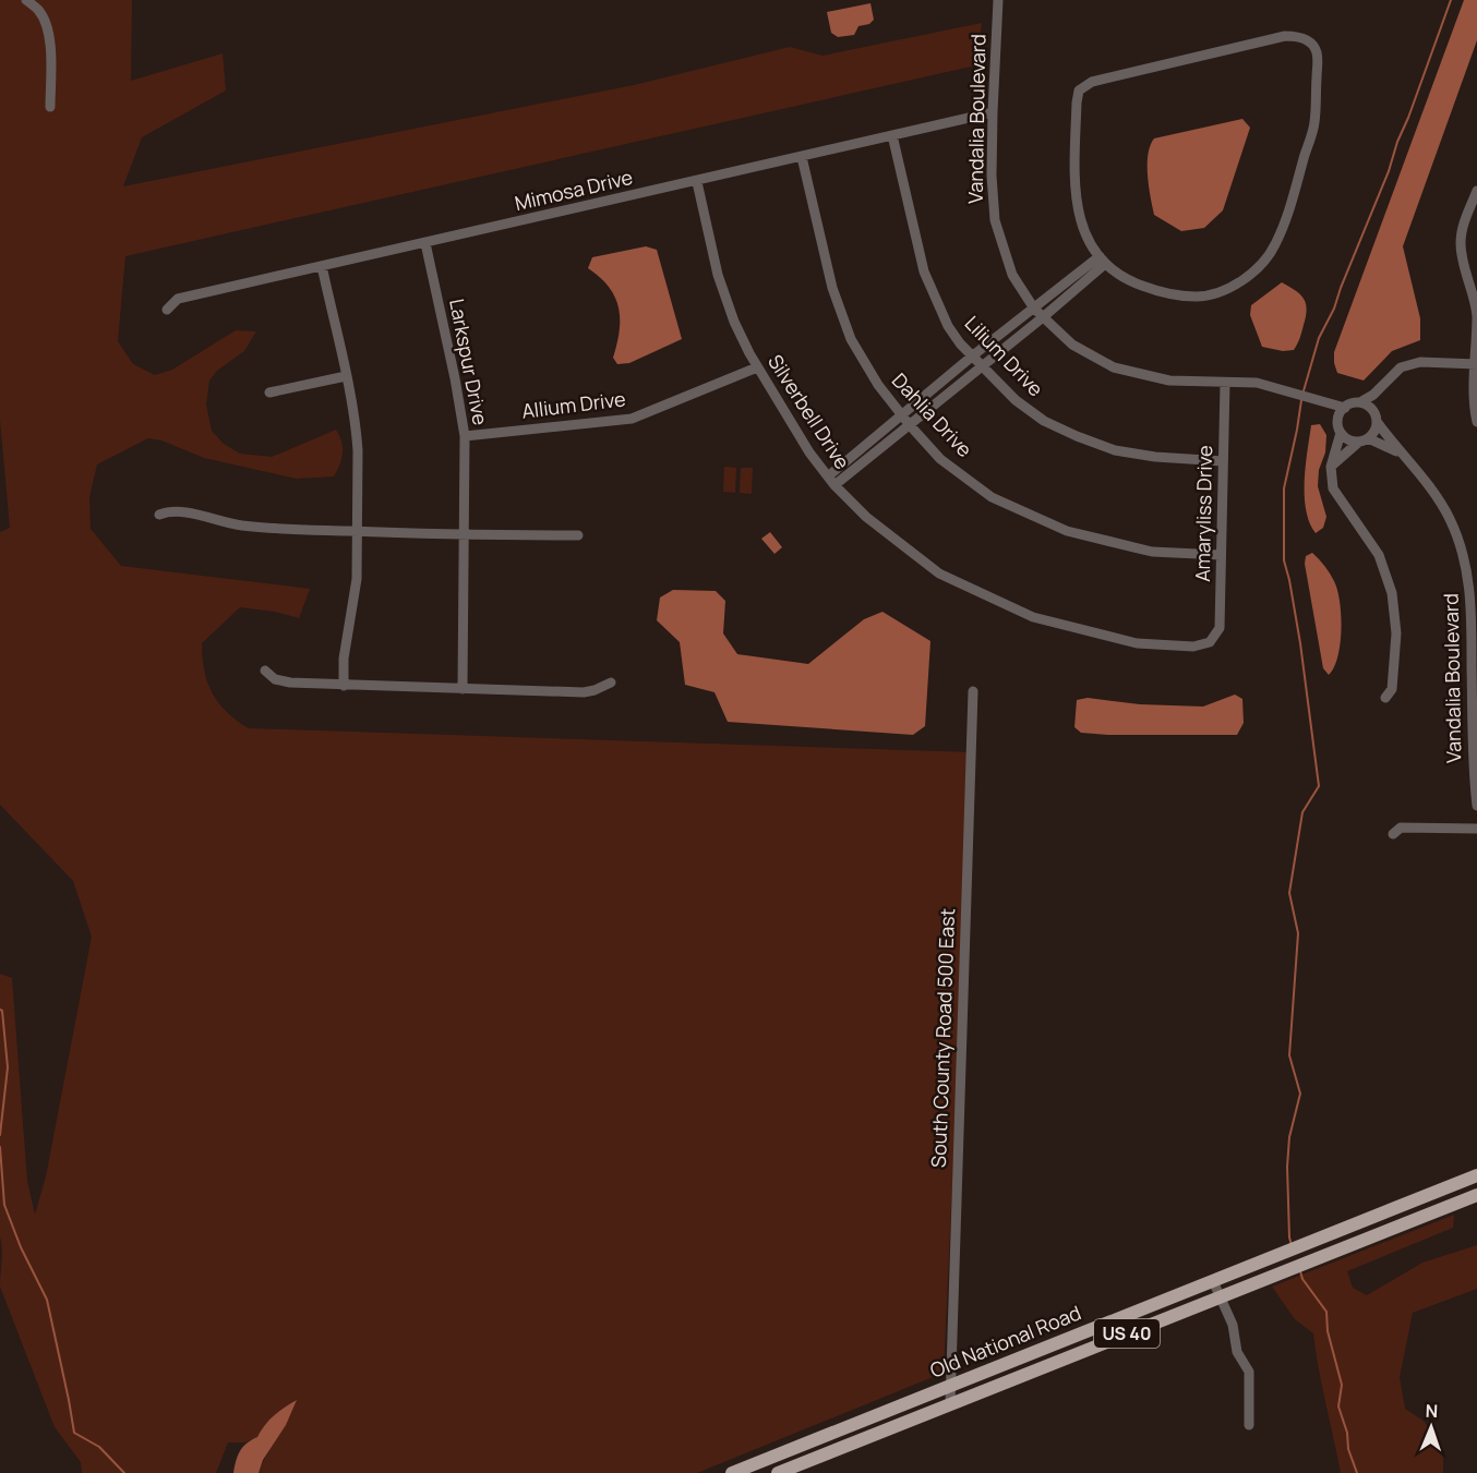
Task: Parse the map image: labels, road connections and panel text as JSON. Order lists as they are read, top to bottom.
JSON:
{
  "streets": {
    "main road": ["US 40", "Old National Road"],
    "street": [
      "Vandalia Boulevard",
      "Mimosa Drive",
      "Lilium Drive",
      "Larkspur Drive",
      "Allium Drive",
      "Silverbell Drive",
      "Dahlia Drive",
      "Amaryliss Drive",
      "South County Road 500 East"
    ]
  },
  "crossings": [
    ["Vandalia Boulevard", "Mimosa Drive"],
    ["Vandalia Boulevard", "Amaryliss Drive"],
    ["Mimosa Drive", "Lilium Drive"],
    ["Mimosa Drive", "Larkspur Drive"],
    ["Mimosa Drive", "Silverbell Drive"],
    ["Mimosa Drive", "Dahlia Drive"],
    ["Lilium Drive", "Amaryliss Drive"],
    ["Larkspur Drive", "Allium Drive"],
    ["Allium Drive", "Silverbell Drive"],
    ["Silverbell Drive", "Amaryliss Drive"],
    ["Dahlia Drive", "Amaryliss Drive"],
    ["South County Road 500 East", "Old National Road"]
  ],
  "north": "top"
}
